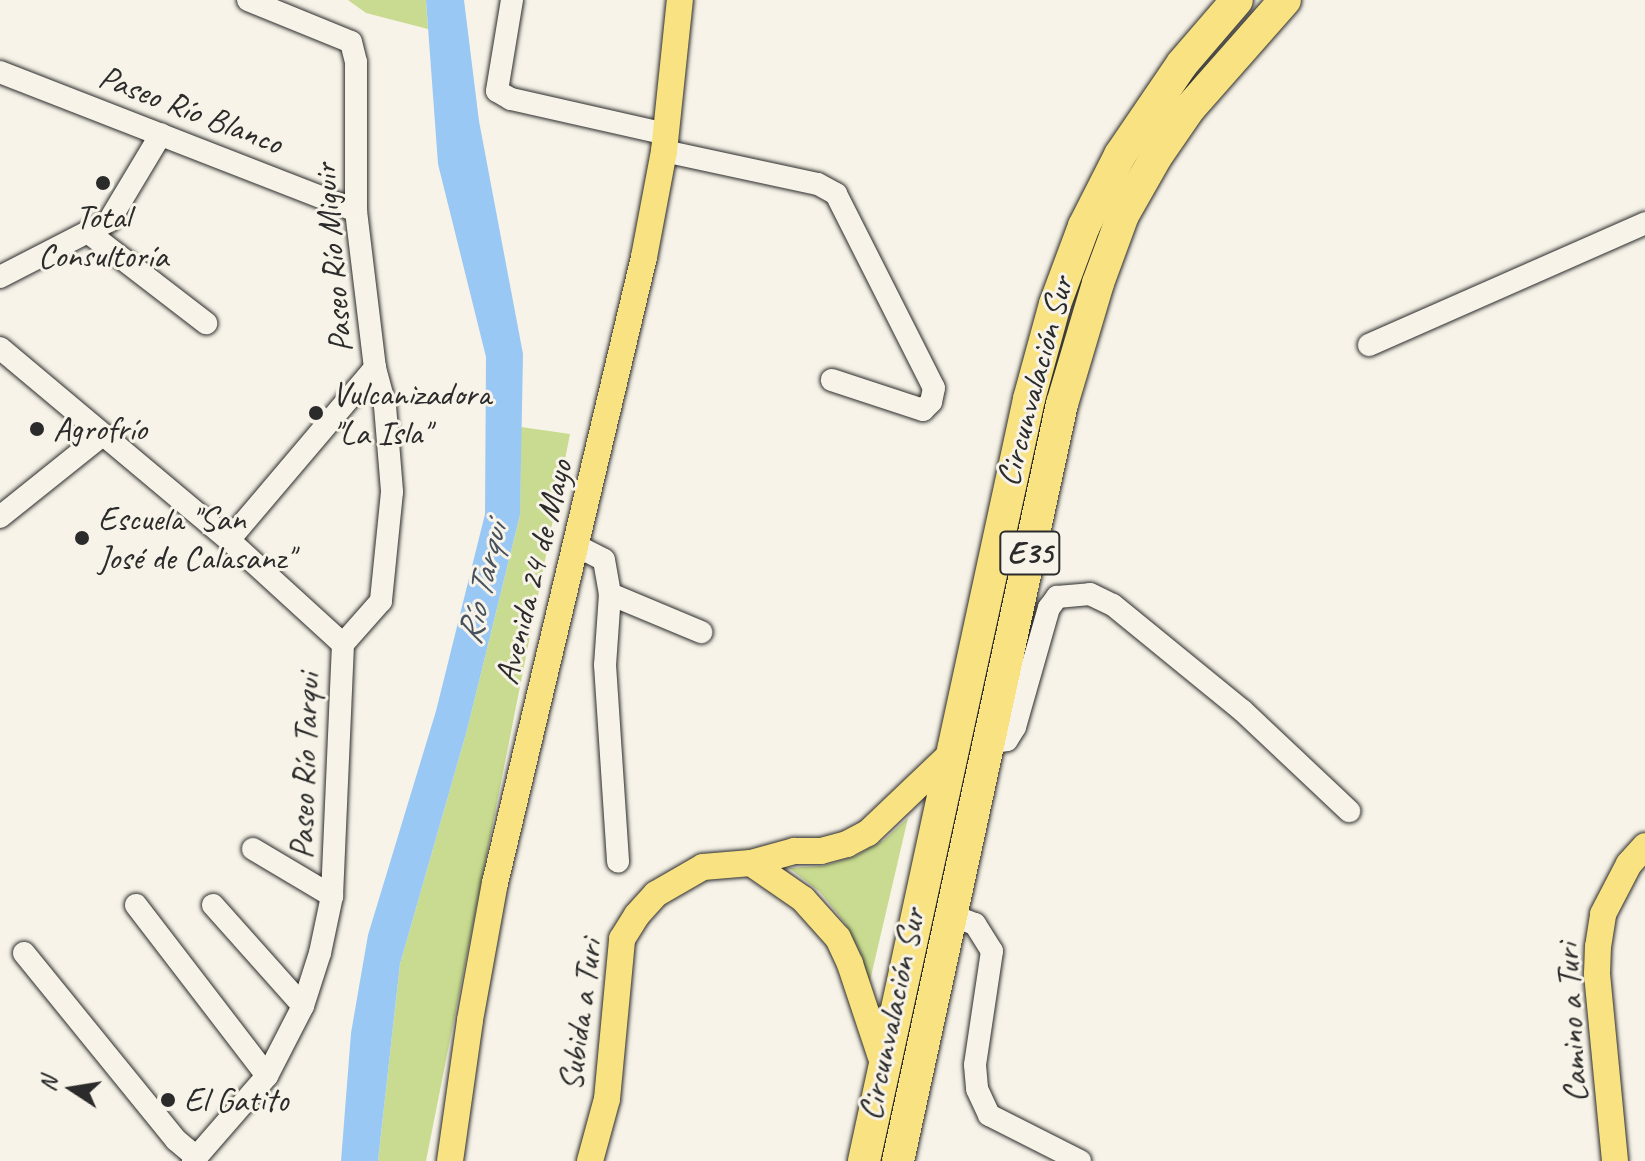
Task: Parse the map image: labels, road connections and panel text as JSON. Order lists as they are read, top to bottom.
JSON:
{
  "streets": {
    "highway": ["Circunvalación Sur", "E35"],
    "main road": ["Avenida 24 de Mayo", "Subida a Turi", "Camino a Turi"],
    "street": ["Paseo Río Blanco", "Paseo Río Miguir", "Paseo Río Tarqui"]
  },
  "crossings": [
    ["Paseo Río Blanco", "Paseo Río Miguir"],
    ["Paseo Río Miguir", "Paseo Río Tarqui"],
    ["Circunvalación Sur", "Subida a Turi"]
  ],
  "water": ["Río Tarqui"],
  "places": [
    "Total Consultoría",
    "Vulcanizadora \"La Isla\"",
    "Agrofrío",
    "Escuela \"San José de Calasanz\"",
    "El Gatito"
  ],
  "north": "left"
}
